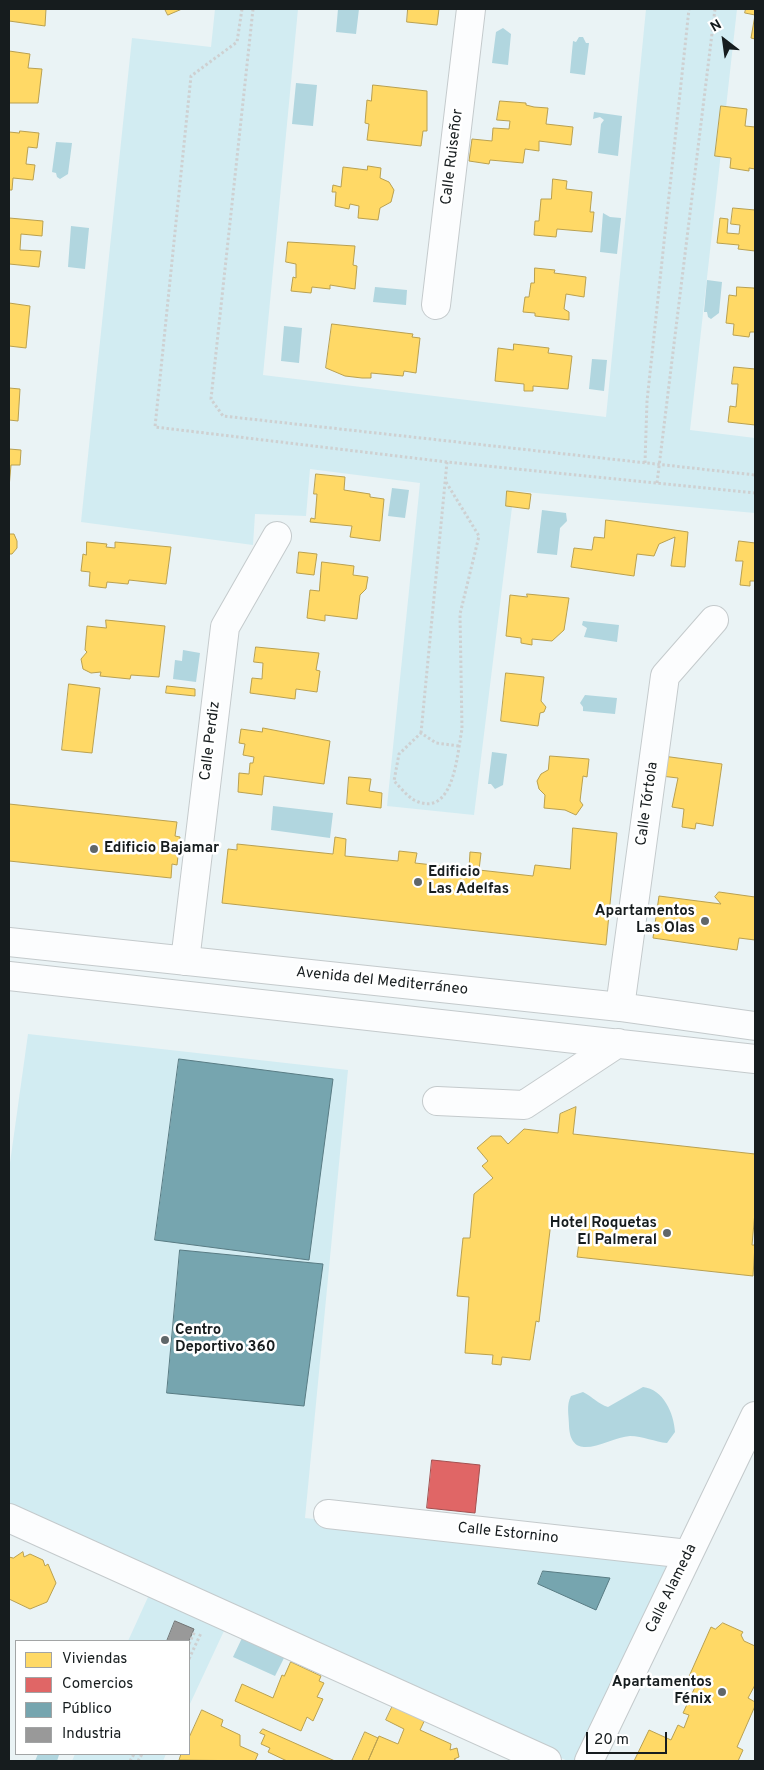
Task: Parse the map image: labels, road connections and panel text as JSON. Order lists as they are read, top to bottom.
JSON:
{
  "streets": {
    "street": [
      "Calle Ruiseñor",
      "Calle Perdiz",
      "Calle Tórtola",
      "Avenida del Mediterráneo",
      "Calle Estornino",
      "Calle Alameda"
    ]
  },
  "crossings": [
    ["Calle Perdiz", "Avenida del Mediterráneo"],
    ["Calle Tórtola", "Avenida del Mediterráneo"],
    ["Calle Estornino", "Calle Alameda"]
  ],
  "places": [
    "Edificio Bajamar",
    "Edificio Las Adelfas",
    "Apartamentos Las Olas",
    "Hotel Roquetas El Palmeral",
    "Centro Deportivo 360",
    "Apartamentos Fénix"
  ],
  "legend": [
    "Viviendas",
    "Comercios",
    "Público",
    "Industria"
  ],
  "scale_bar": "20 m",
  "north": "top left"
}
